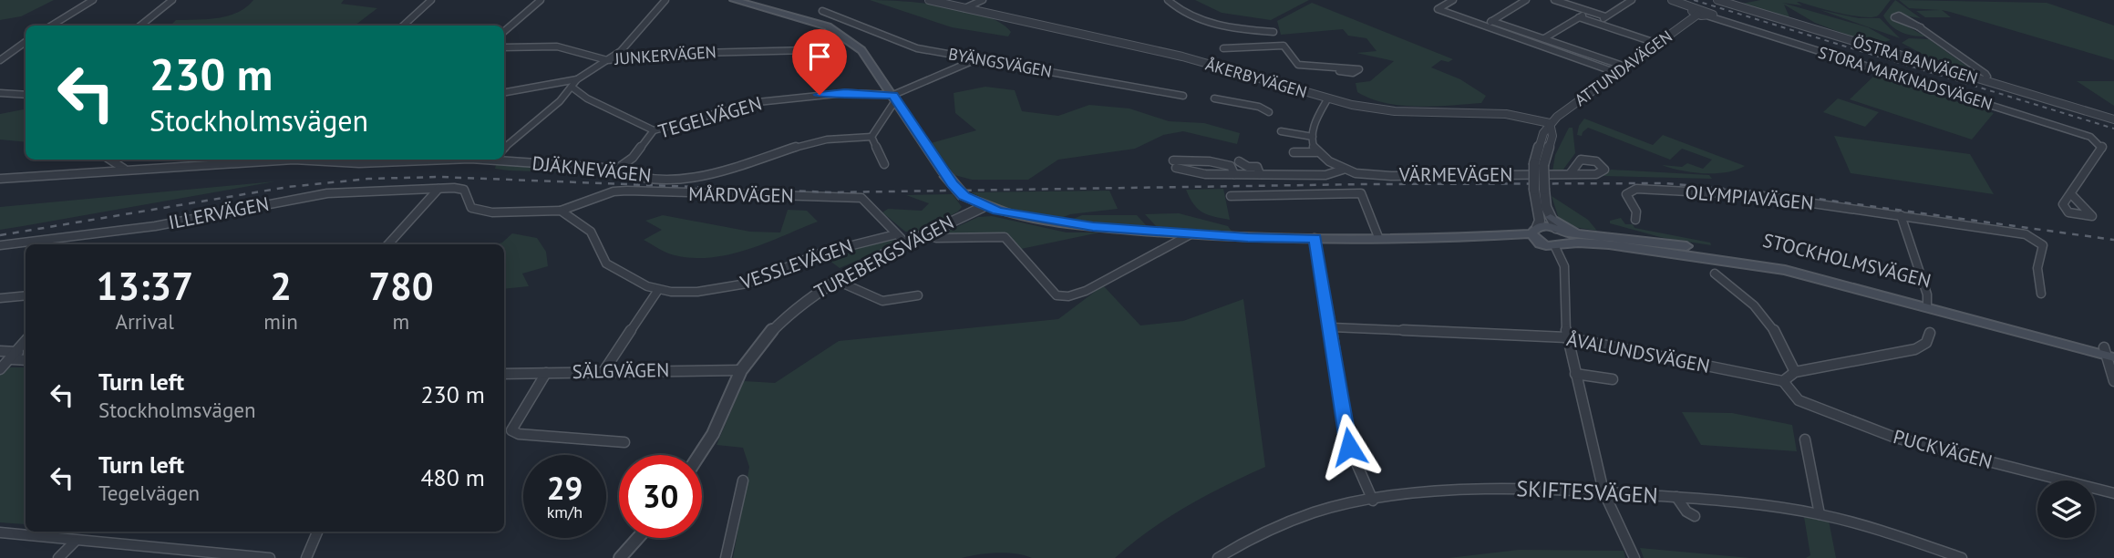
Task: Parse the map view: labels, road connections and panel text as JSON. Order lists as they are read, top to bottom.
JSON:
{
  "streets": {
    "main road": ["STOCKHOLMSVÄGEN"],
    "street": [
      "JUNKERVÄGEN",
      "ÖSTRA BANVÄGEN",
      "BYÄNGSVÄGEN",
      "ATTUNDAVÄGEN",
      "ÅKERBYVÄGEN",
      "STORA MARKNADSVÄGEN",
      "TEGELVÄGEN",
      "DJÄKNEVÄGEN",
      "VÄRMEVÄGEN",
      "MÅRDVÄGEN",
      "OLYMPIAVÄGEN",
      "ILLERVÄGEN",
      "TUREBERGSVÄGEN",
      "VESSLEVÄGEN",
      "ÅVALUNDSVÄGEN",
      "SÄLGVÄGEN",
      "PUCKVÄGEN",
      "SKIFTESVÄGEN"
    ]
  },
  "crossings": [
    ["ATTUNDAVÄGEN", "ÅKERBYVÄGEN"],
    ["TEGELVÄGEN", "DJÄKNEVÄGEN"],
    ["MÅRDVÄGEN", "TUREBERGSVÄGEN"],
    ["MÅRDVÄGEN", "VESSLEVÄGEN"],
    ["TUREBERGSVÄGEN", "SÄLGVÄGEN"],
    ["ÅVALUNDSVÄGEN", "PUCKVÄGEN"]
  ],
  "page": {
    "turn": ["230 m", "Stockholmsvägen"],
    "eta": [
      "13:37",
      "Arrival",
      "2",
      "min",
      "780",
      "m"
    ],
    "list": [
      {
        "name": "Turn left",
        "note": "Stockholmsvägen",
        "value": "230 m"
      },
      {
        "name": "Turn left",
        "note": "Tegelvägen",
        "value": "480 m"
      }
    ],
    "speed": "29 km/h",
    "limit": "30"
  }
}
